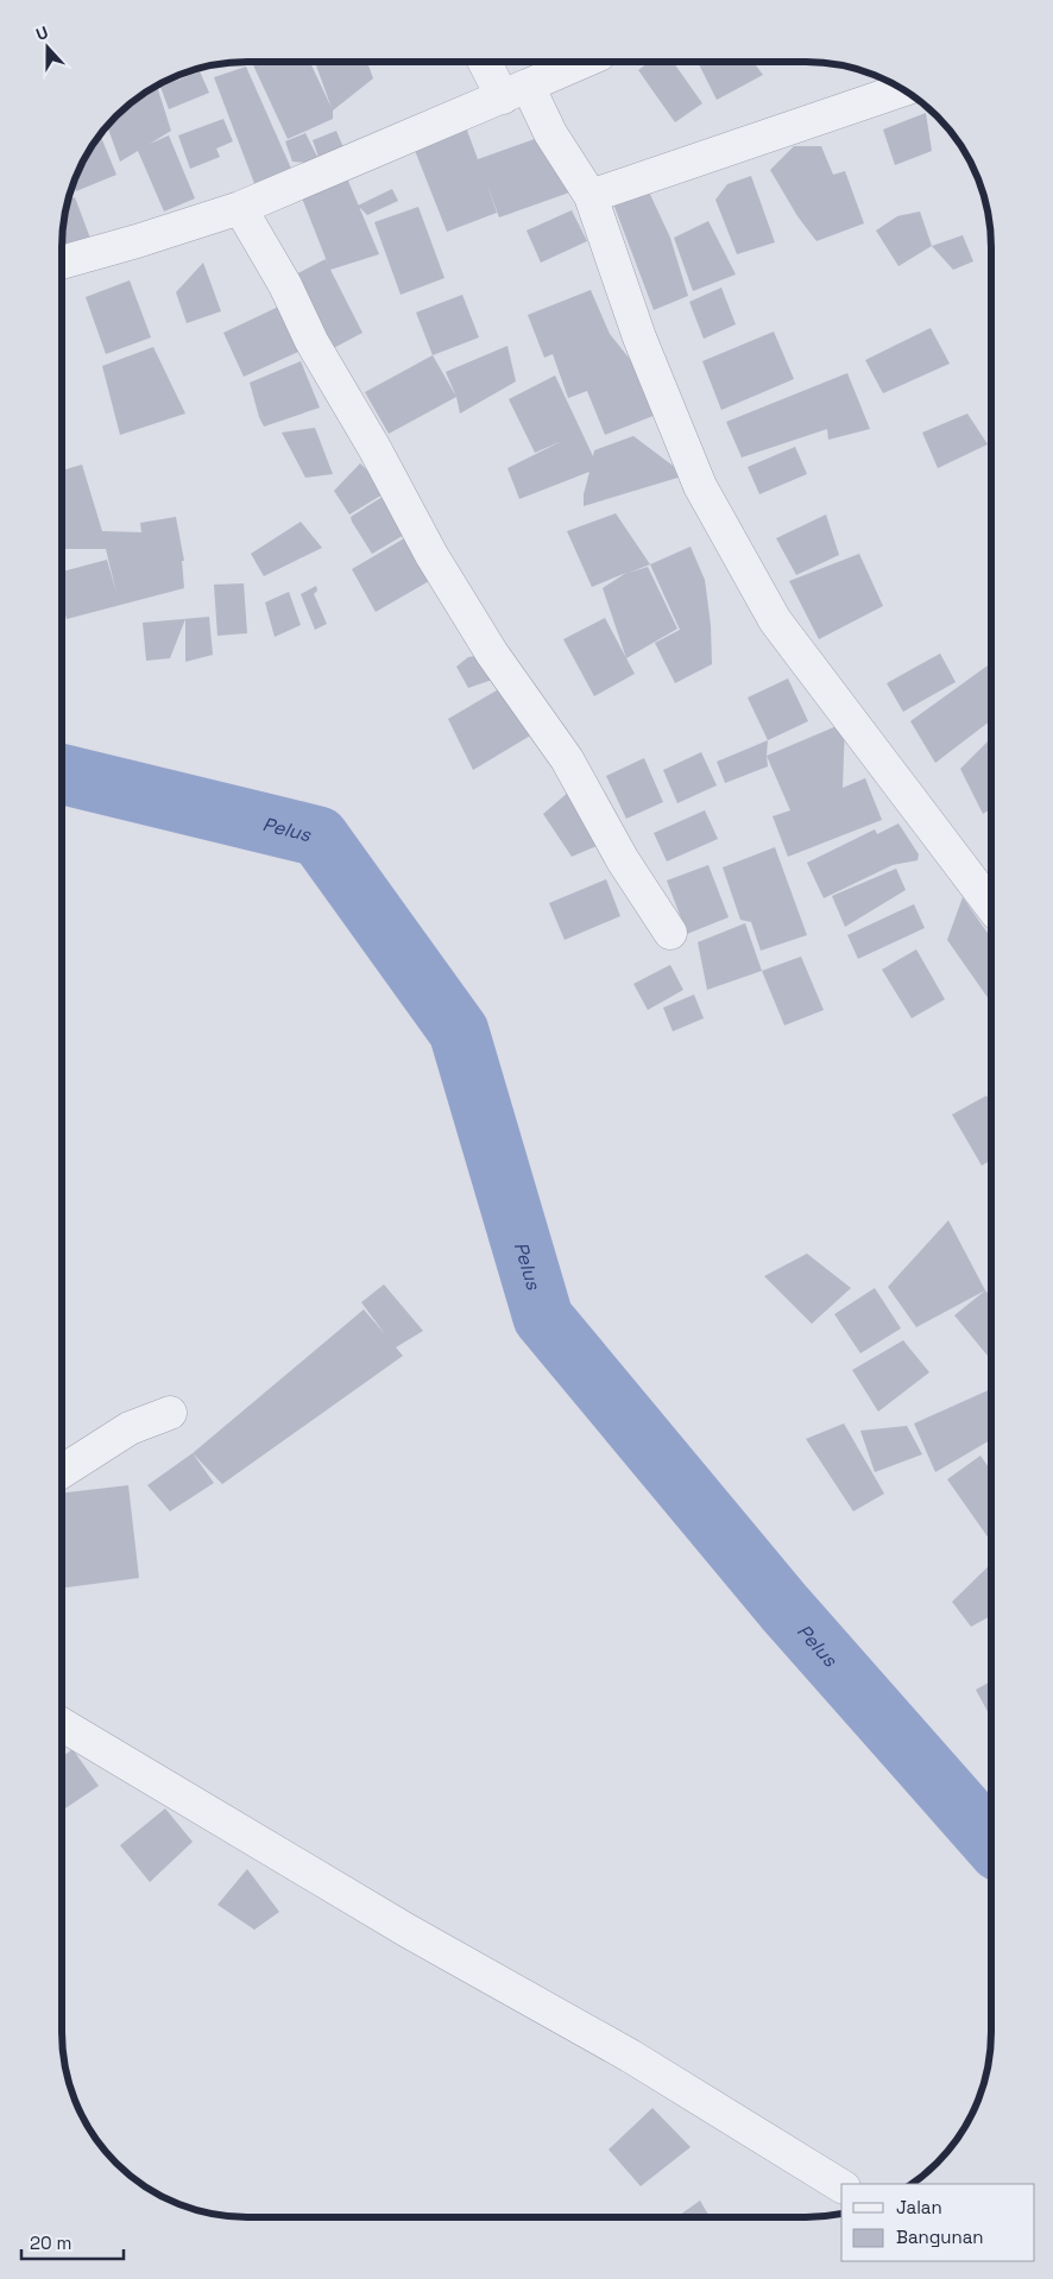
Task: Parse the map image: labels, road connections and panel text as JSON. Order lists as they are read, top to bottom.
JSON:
{
  "water": ["Pelus"],
  "legend": ["Jalan", "Bangunan"],
  "scale_bar": "20 m",
  "north": "top"
}
